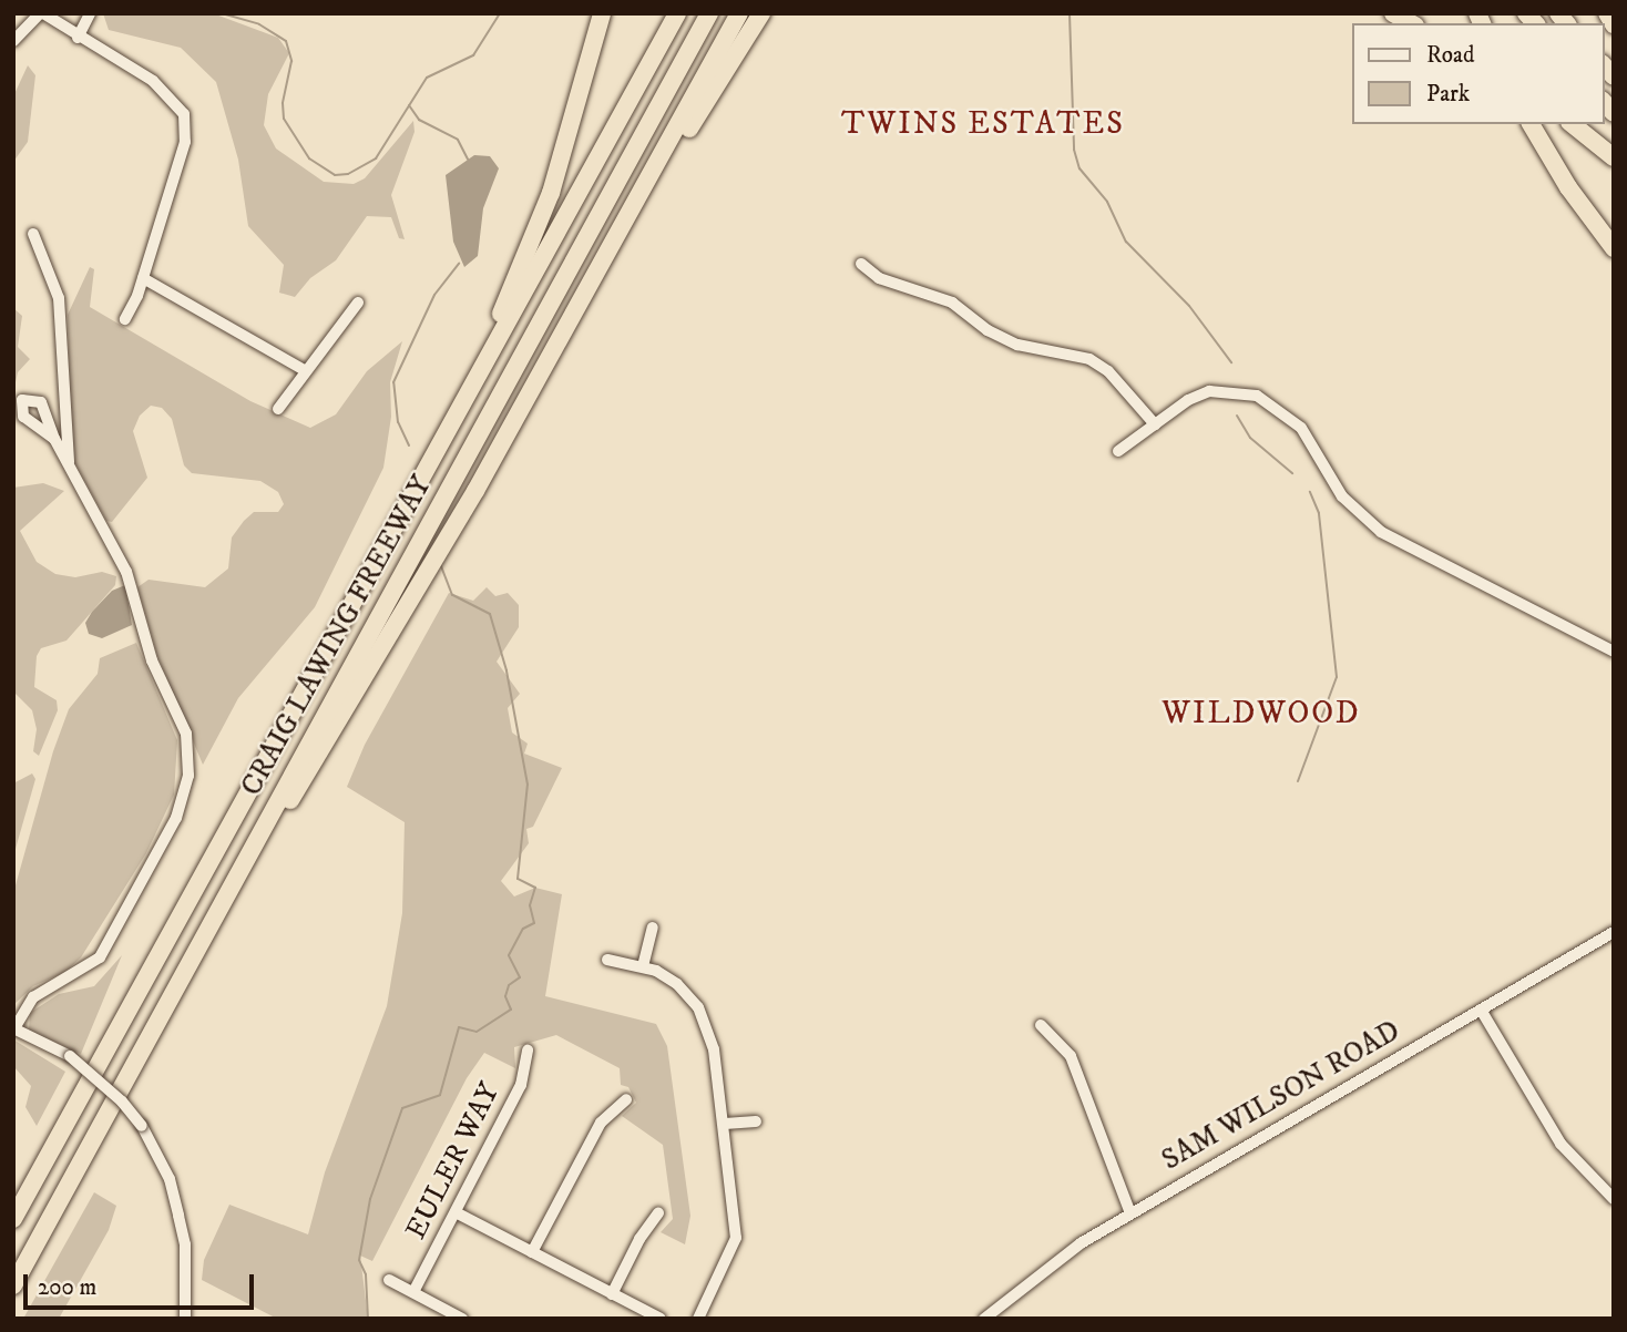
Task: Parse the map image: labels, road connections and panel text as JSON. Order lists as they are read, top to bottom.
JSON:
{
  "streets": {
    "highway": ["CRAIG LAWING FREEWAY"],
    "street": ["SAM WILSON ROAD", "EULER WAY"]
  },
  "districts": ["TWINS ESTATES", "WILDWOOD"],
  "legend": ["Road", "Park"],
  "scale_bar": "200 m"
}
